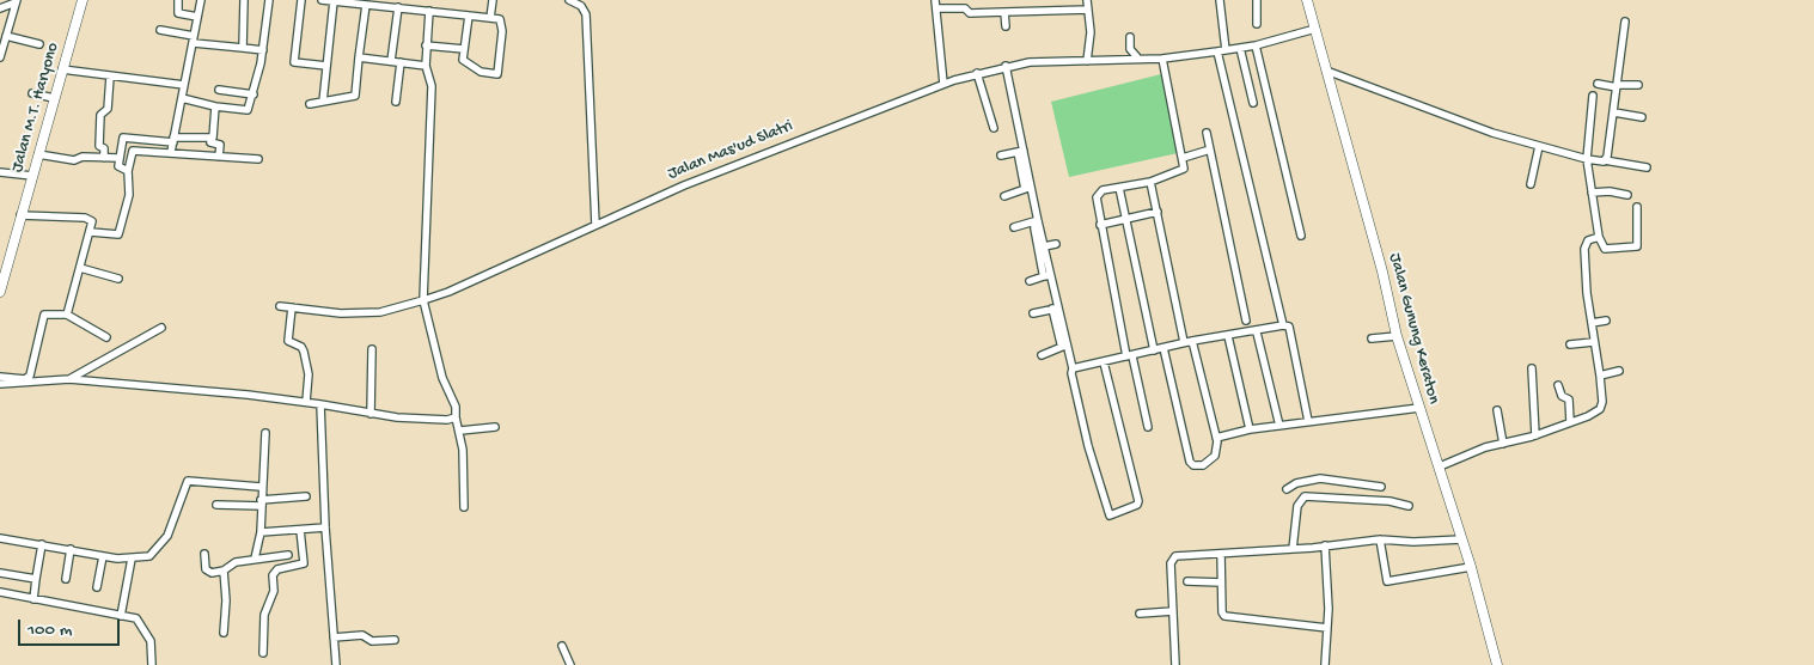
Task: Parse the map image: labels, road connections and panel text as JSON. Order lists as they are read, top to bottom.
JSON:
{
  "streets": {
    "street": ["Jalan M.T. Haryono", "Jalan Mas'ud Slatri", "Jalan Gunung Keraton"]
  },
  "crossings": [
    ["Jalan Mas'ud Slatri", "Jalan Gunung Keraton"]
  ],
  "scale_bar": "100 m"
}
